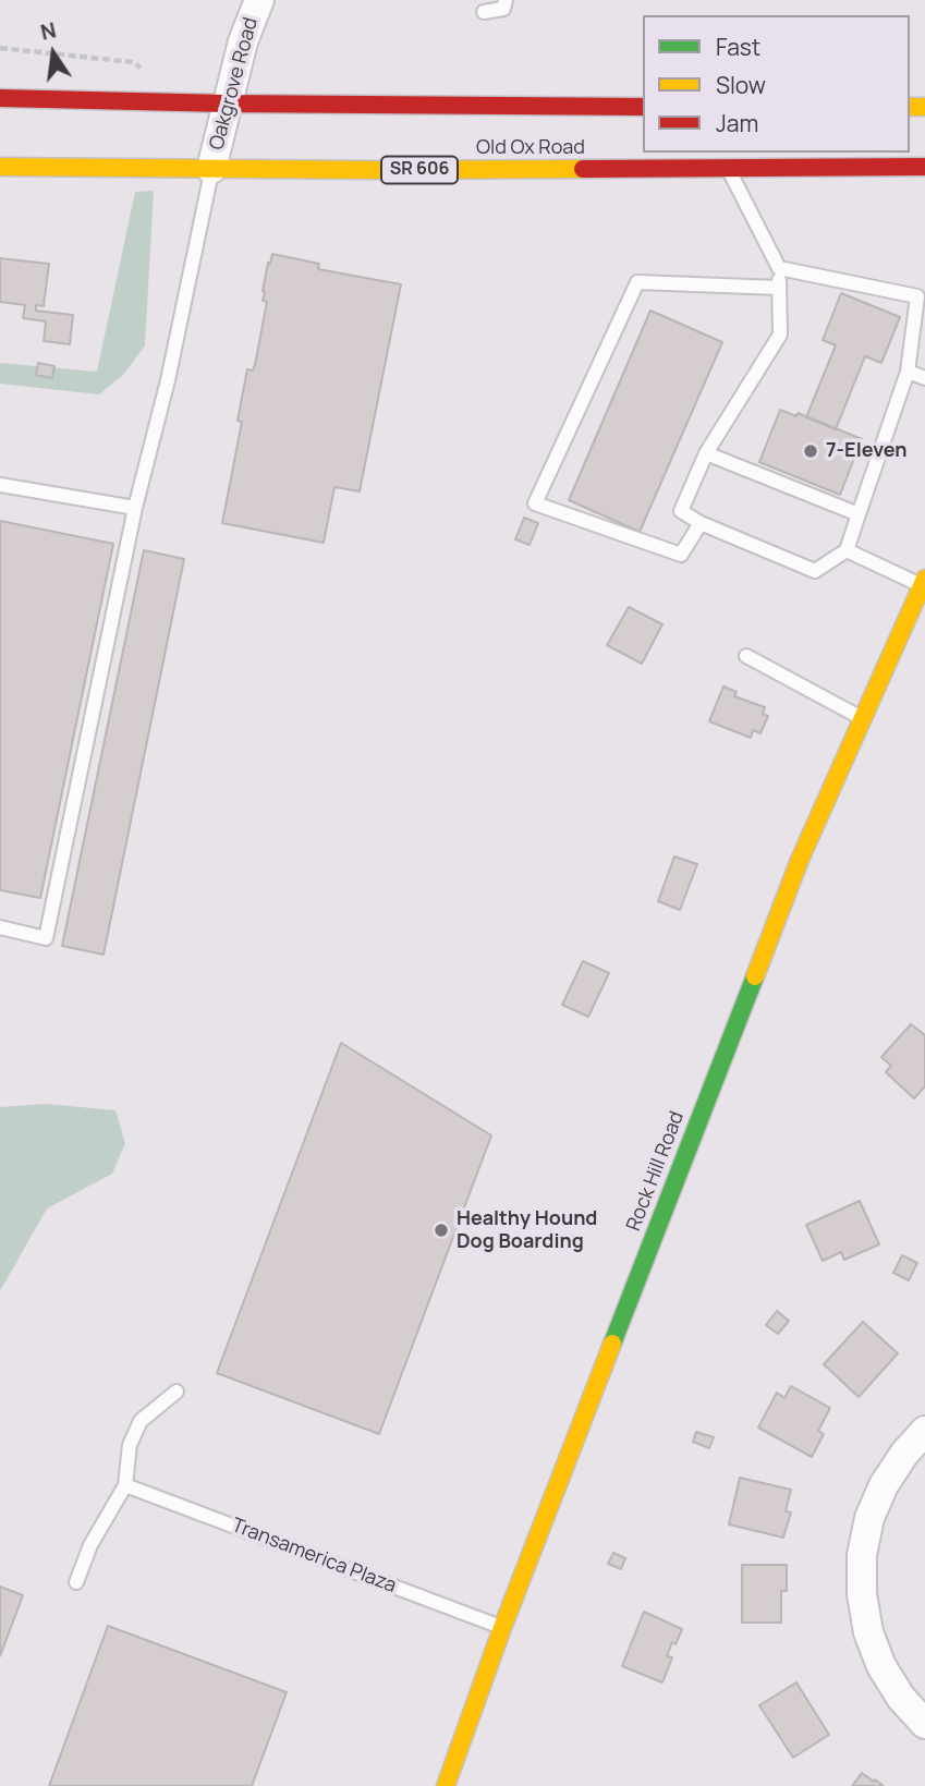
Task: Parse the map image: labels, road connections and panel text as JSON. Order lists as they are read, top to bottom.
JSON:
{
  "streets": {
    "main road": ["Old Ox Road", "SR 606", "Rock Hill Road"],
    "street": ["Oakgrove Road"],
    "lane": ["Transamerica Plaza"]
  },
  "crossings": [
    ["Oakgrove Road", "Old Ox Road"],
    ["Rock Hill Road", "Transamerica Plaza"]
  ],
  "places": ["7-Eleven", "Healthy Hound Dog Boarding"],
  "legend": ["Fast", "Slow", "Jam"],
  "north": "top"
}
